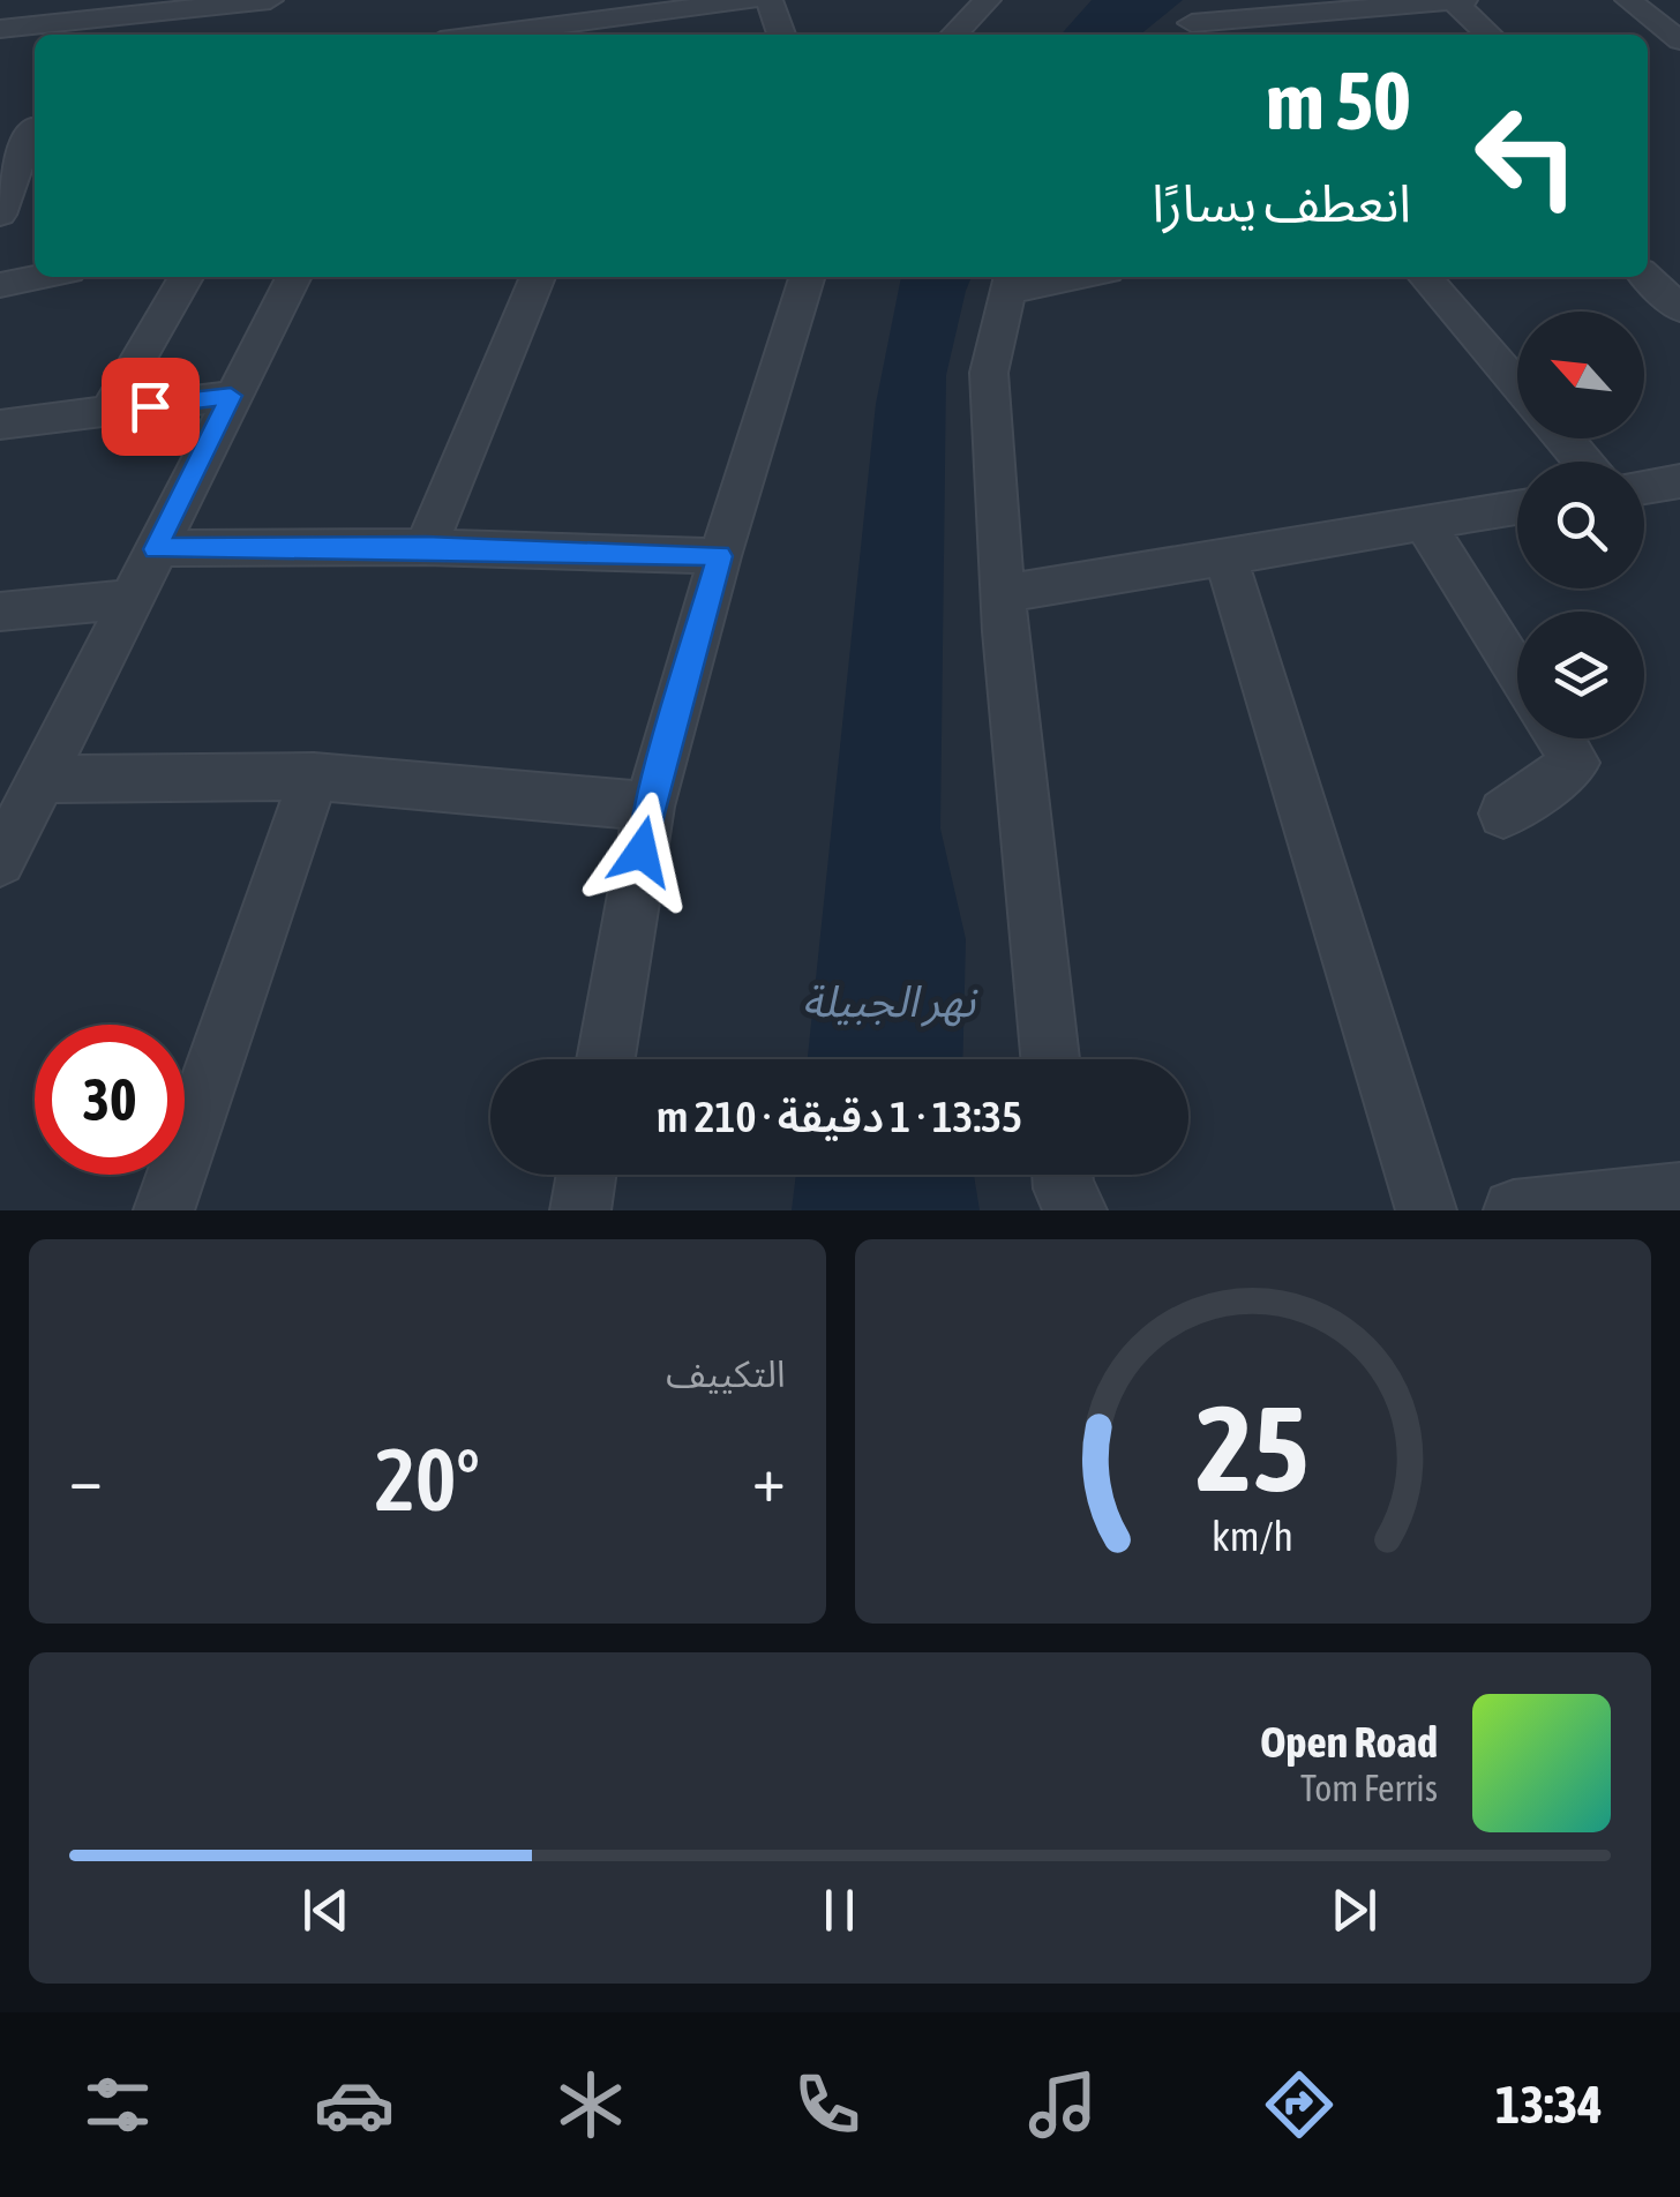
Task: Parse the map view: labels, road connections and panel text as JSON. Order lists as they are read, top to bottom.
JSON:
{
  "water": ["نهر الجبيلة"],
  "north": "top left",
  "page": {
    "turn": ["50 m", "انعطف يسارًا"],
    "limit": "30",
    "trip": "13:35 · 1 دقيقة · 210 m",
    "tile": "التكييف",
    "heat": ["−", "20°", "+"],
    "song": ["Open Road", "Tom Ferris"],
    "tabs": "13:34",
    "gauge": ["25", "km/h"]
  }
}
